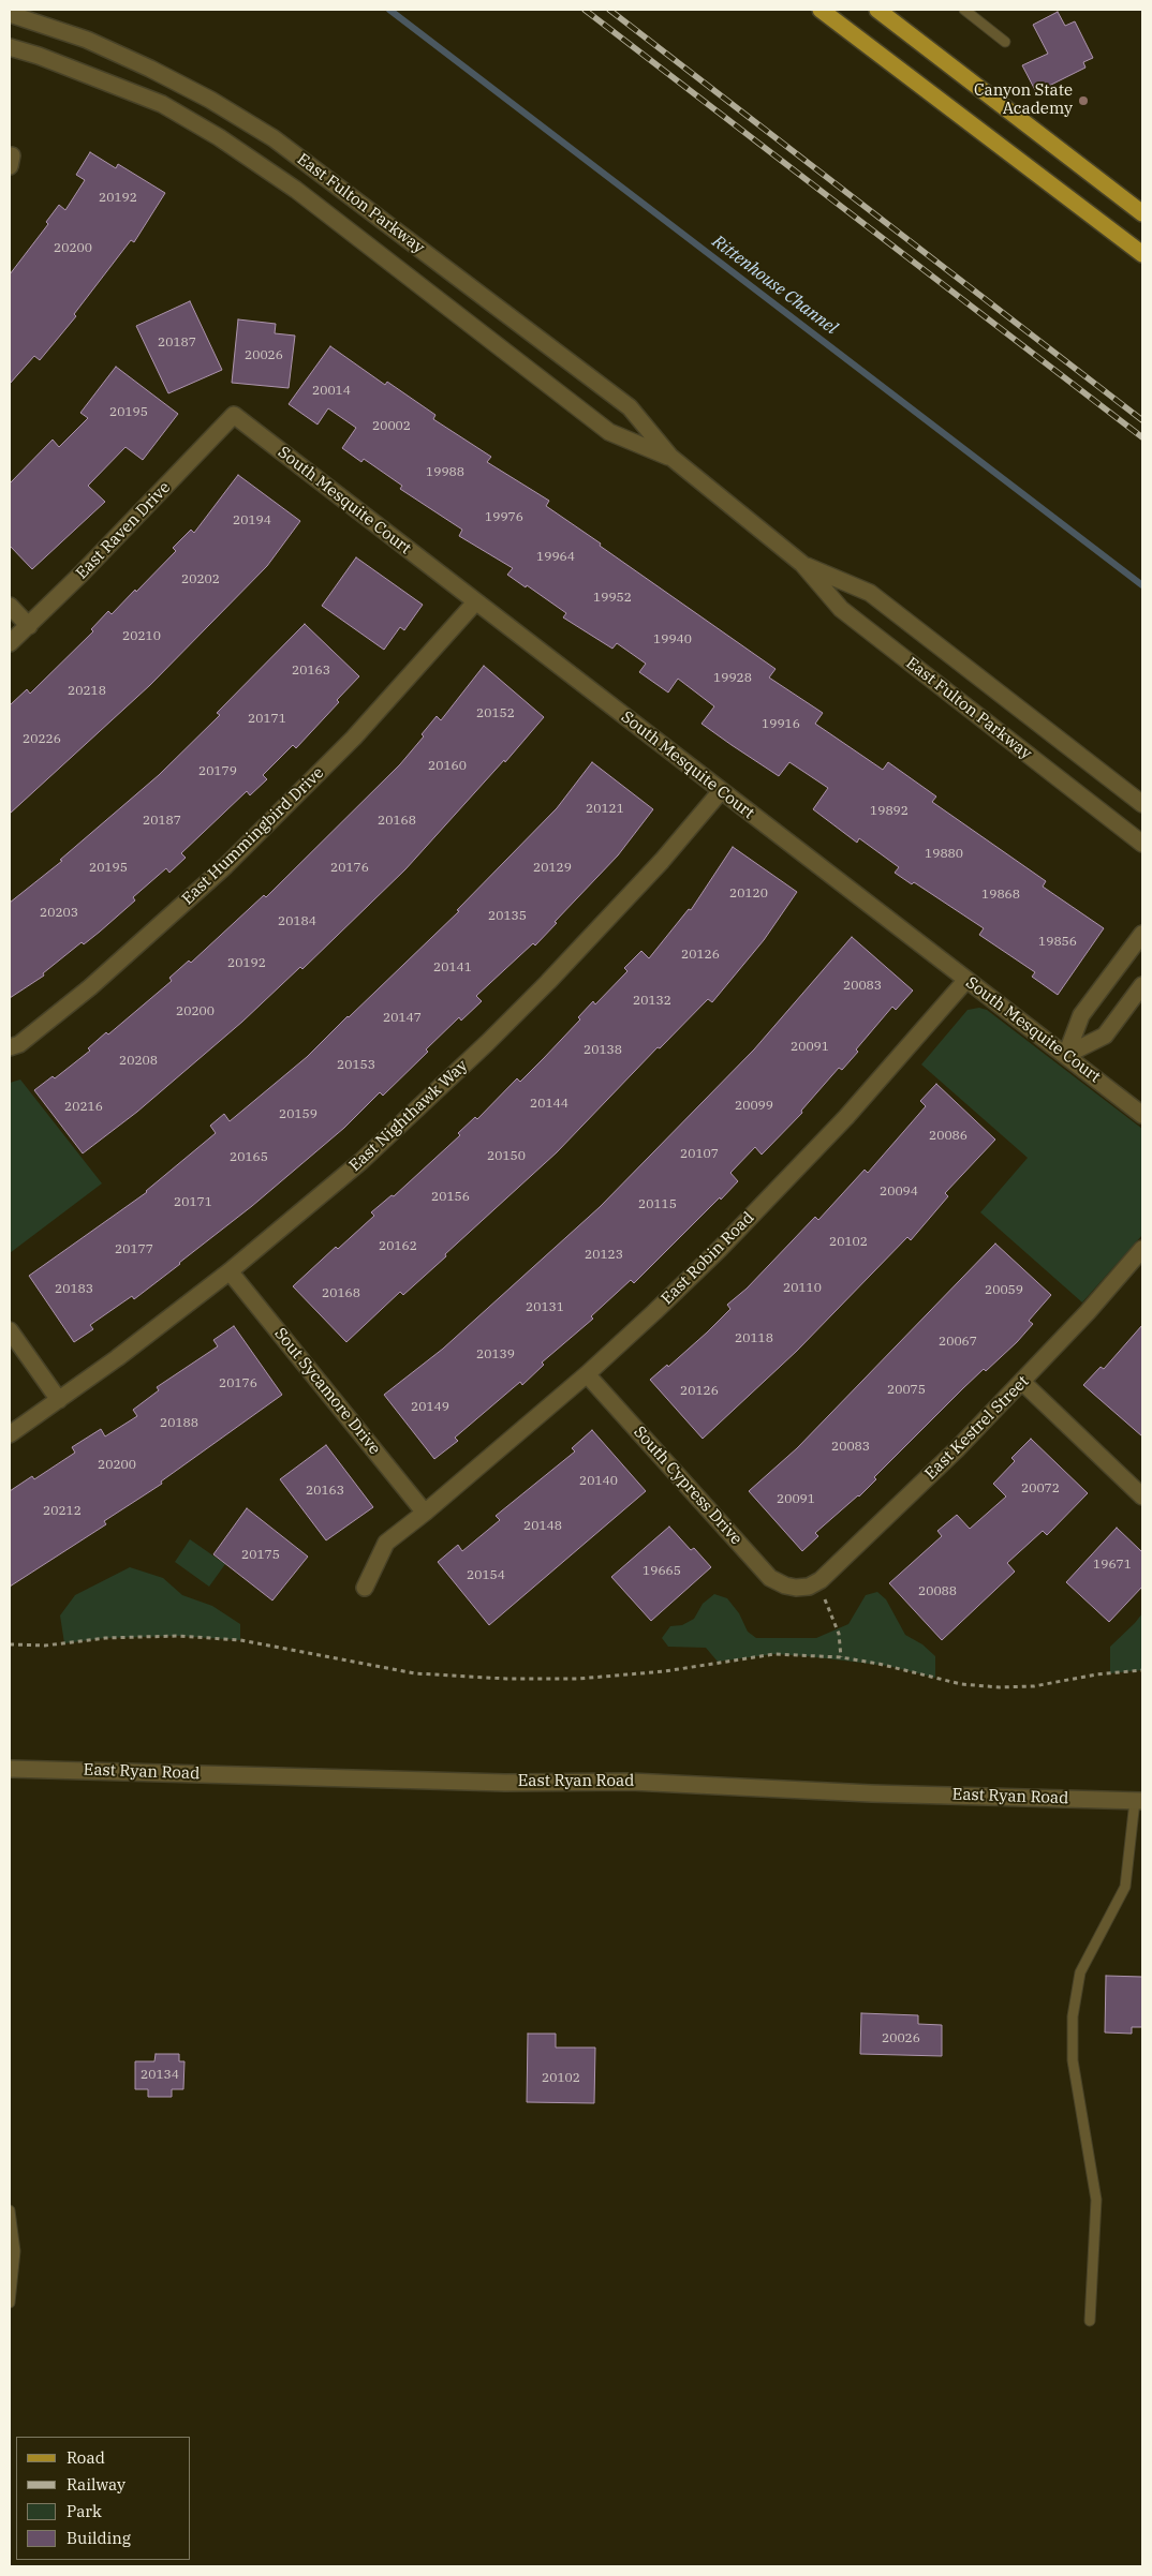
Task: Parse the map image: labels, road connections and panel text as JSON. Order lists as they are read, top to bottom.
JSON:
{
  "streets": {
    "street": [
      "East Fulton Parkway",
      "South Mesquite Court",
      "East Raven Drive",
      "East Hummingbird Drive",
      "East Nighthawk Way",
      "East Robin Road",
      "Sout Sycamore Drive",
      "East Kestrel Street",
      "South Cypress Drive",
      "East Ryan Road"
    ]
  },
  "crossings": [
    ["South Mesquite Court", "East Raven Drive"],
    ["South Mesquite Court", "East Hummingbird Drive"],
    ["South Mesquite Court", "East Nighthawk Way"],
    ["South Mesquite Court", "East Robin Road"],
    ["East Nighthawk Way", "Sout Sycamore Drive"],
    ["East Robin Road", "Sout Sycamore Drive"],
    ["East Robin Road", "South Cypress Drive"],
    ["East Kestrel Street", "South Cypress Drive"]
  ],
  "water": ["Rittenhouse Channel"],
  "places": ["Canyon State Academy"],
  "house_numbers": [
    "20192",
    "20200",
    "20187",
    "20026",
    "20014",
    "20195",
    "20002",
    "19988",
    "19976",
    "20194",
    "19964",
    "20202",
    "19952",
    "20210",
    "19940",
    "20163",
    "19928",
    "20218",
    "20152",
    "20171",
    "19916",
    "20226",
    "20160",
    "20179",
    "20121",
    "19892",
    "20187",
    "20168",
    "19880",
    "20195",
    "20176",
    "20129",
    "20120",
    "19868",
    "20203",
    "20135",
    "20184",
    "19856",
    "20126",
    "20192",
    "20141",
    "20083",
    "20132",
    "20200",
    "20147",
    "20091",
    "20138",
    "20208",
    "20153",
    "20144",
    "20099",
    "20216",
    "20159",
    "20086",
    "20107",
    "20150",
    "20165",
    "20094",
    "20156",
    "20171",
    "20115",
    "20102",
    "20162",
    "20177",
    "20123",
    "20110",
    "20183",
    "20059",
    "20168",
    "20131",
    "20118",
    "20067",
    "20139",
    "20176",
    "20075",
    "20126",
    "20149",
    "20188",
    "20083",
    "20200",
    "20140",
    "20072",
    "20163",
    "20091",
    "20212",
    "20148",
    "20175",
    "19671",
    "19665",
    "20154",
    "20088",
    "20026",
    "20134",
    "20102"
  ],
  "legend": [
    "Road",
    "Railway",
    "Park",
    "Building"
  ]
}
